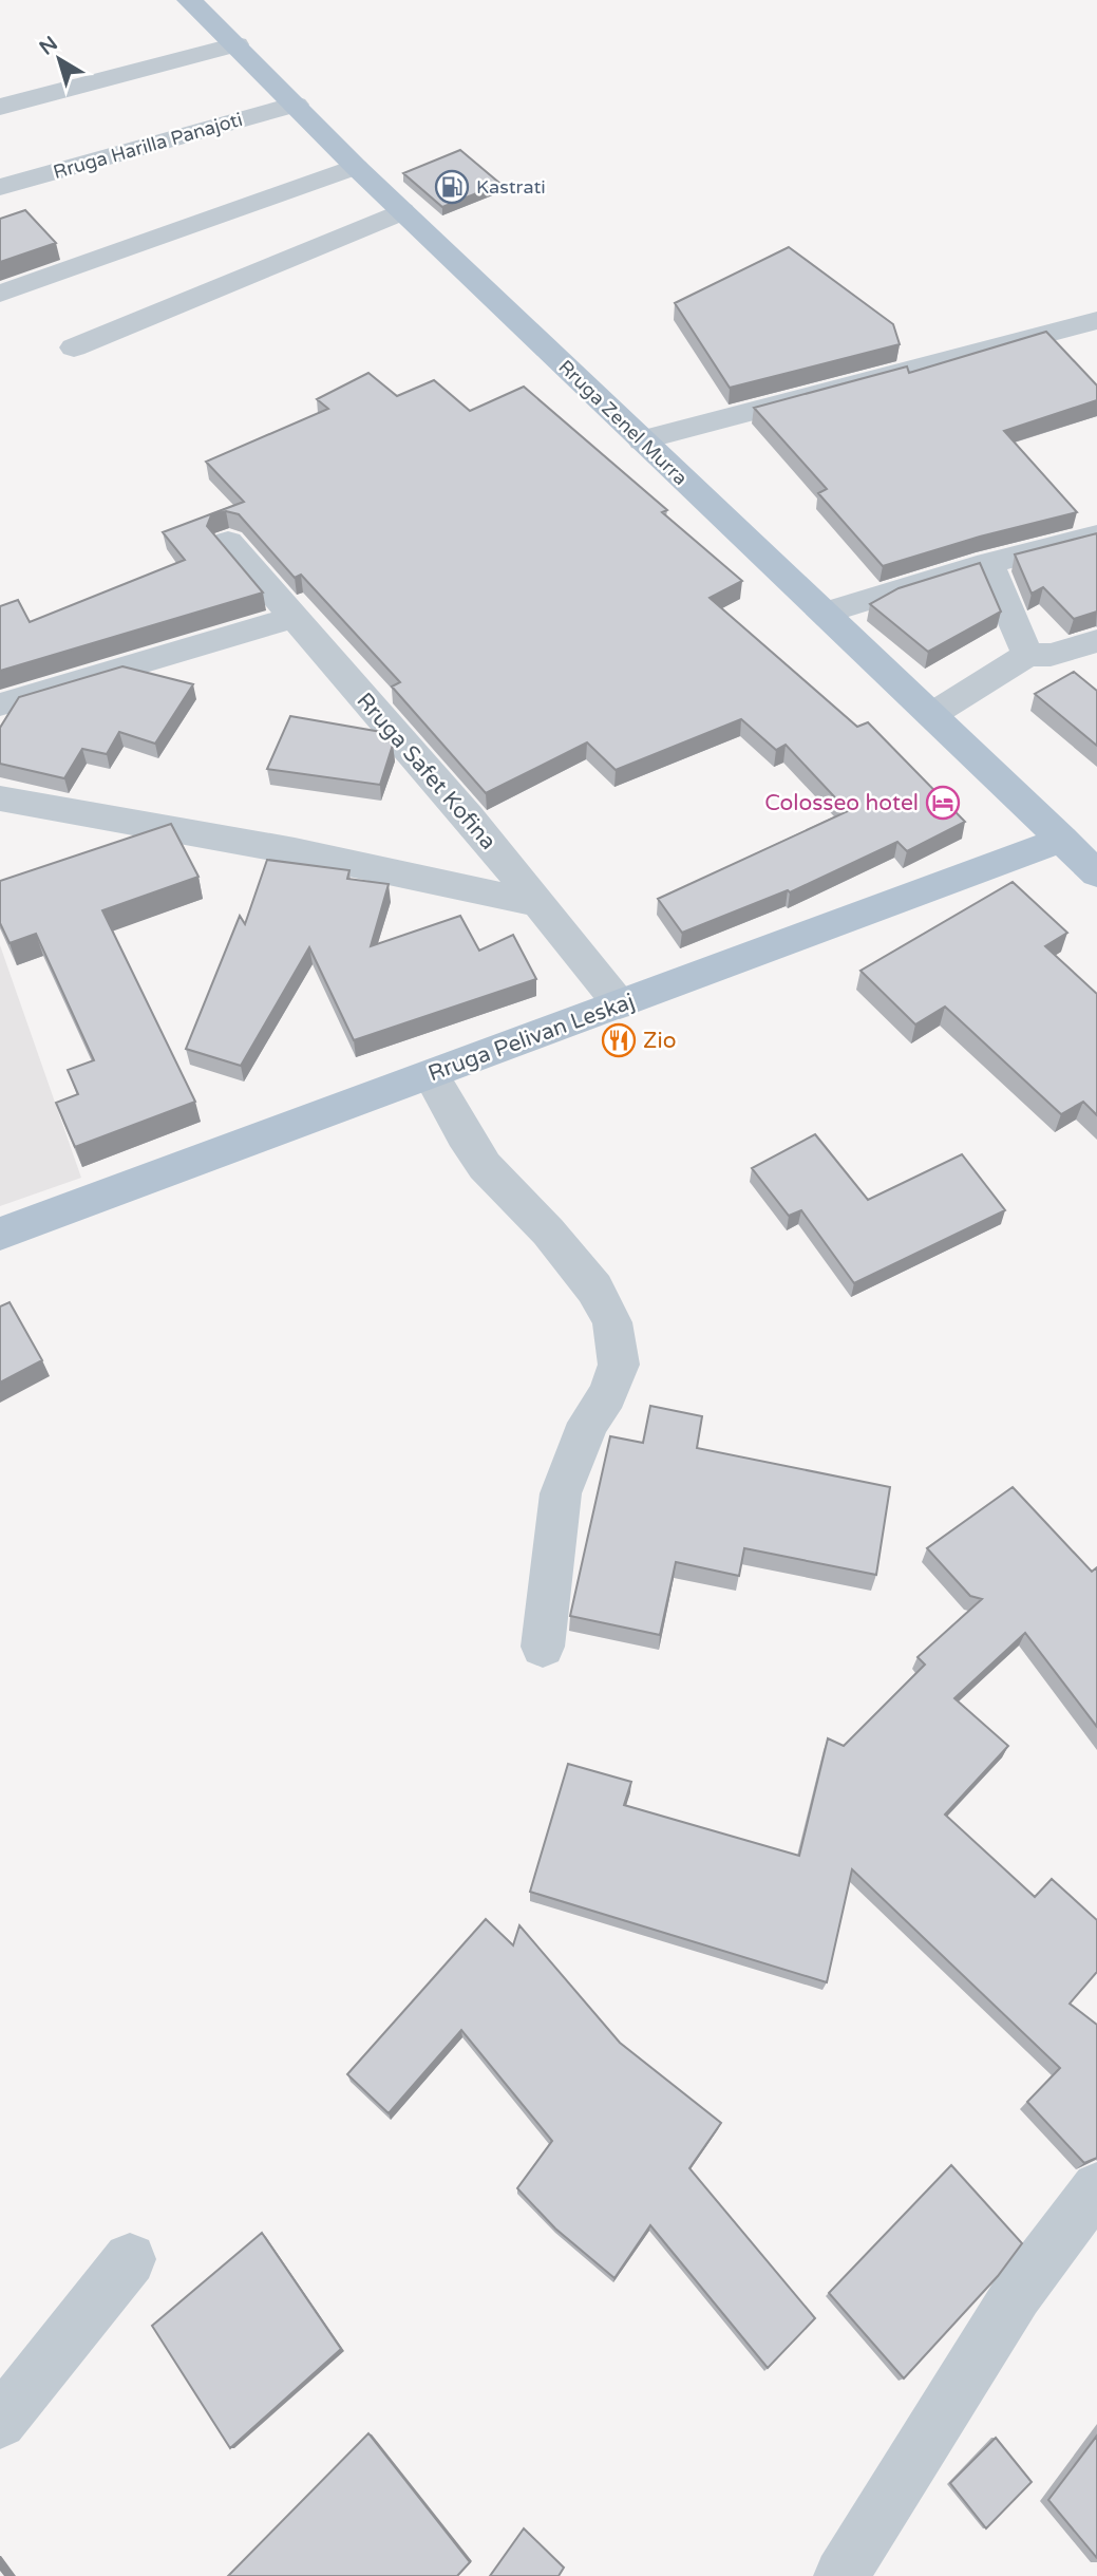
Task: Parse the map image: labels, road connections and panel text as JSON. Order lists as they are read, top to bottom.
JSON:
{
  "streets": {
    "main road": ["Rruga Zenel Murra", "Rruga Pelivan Leskaj"],
    "street": ["Rruga Harilla Panajoti", "Rruga Safet Kofina"]
  },
  "crossings": [
    ["Rruga Harilla Panajoti", "Rruga Zenel Murra"],
    ["Rruga Zenel Murra", "Rruga Pelivan Leskaj"],
    ["Rruga Safet Kofina", "Rruga Pelivan Leskaj"]
  ],
  "places": {
    "fuel station": ["Kastrati"],
    "hotel": ["Colosseo hotel"],
    "restaurant": ["Zio"]
  },
  "north": "top left"
}
